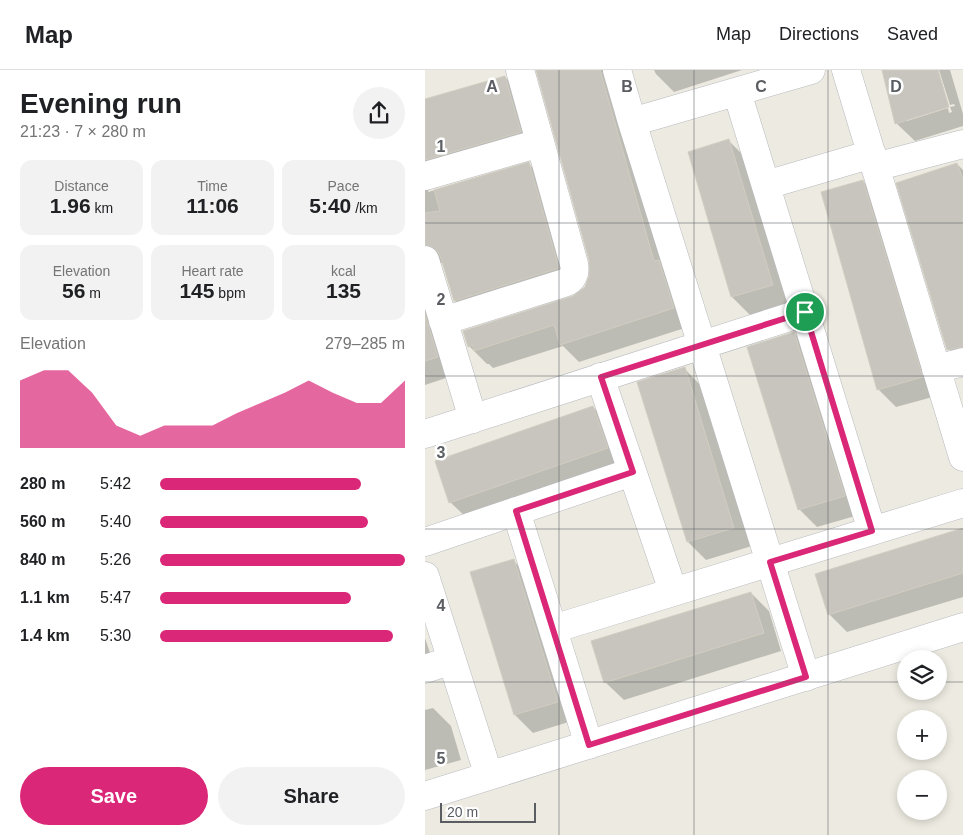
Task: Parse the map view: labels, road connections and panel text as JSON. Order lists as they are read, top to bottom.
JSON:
{
  "scale_bar": "20 m",
  "page": {
    "header": "Map",
    "nav": ["Map", "Directions", "Saved"],
    "heading": ["Evening run", "21:23 · 7 × 280 m"],
    "stats": [
      ["Distance", "1.96 km"],
      ["Time", "11:06"],
      ["Pace", "5:40 /km"],
      ["Elevation", "56 m"],
      ["Heart rate", "145 bpm"],
      ["kcal", "135"]
    ],
    "chart": ["Elevation", "279–285 m"],
    "list": [
      {
        "name": "280 m",
        "note": "5:42"
      },
      {
        "name": "560 m",
        "note": "5:40"
      },
      {
        "name": "840 m",
        "note": "5:26"
      },
      {
        "name": "1.1 km",
        "note": "5:47"
      },
      {
        "name": "1.4 km",
        "note": "5:30"
      }
    ],
    "map_buttons": ["+", "−"],
    "buttons": ["Save", "Share"],
    "scale": "20 m"
  },
  "grid": {
    "columns": [
      "A",
      "B",
      "C",
      "D"
    ],
    "rows": [
      "1",
      "2",
      "3",
      "4",
      "5"
    ]
  }
}
